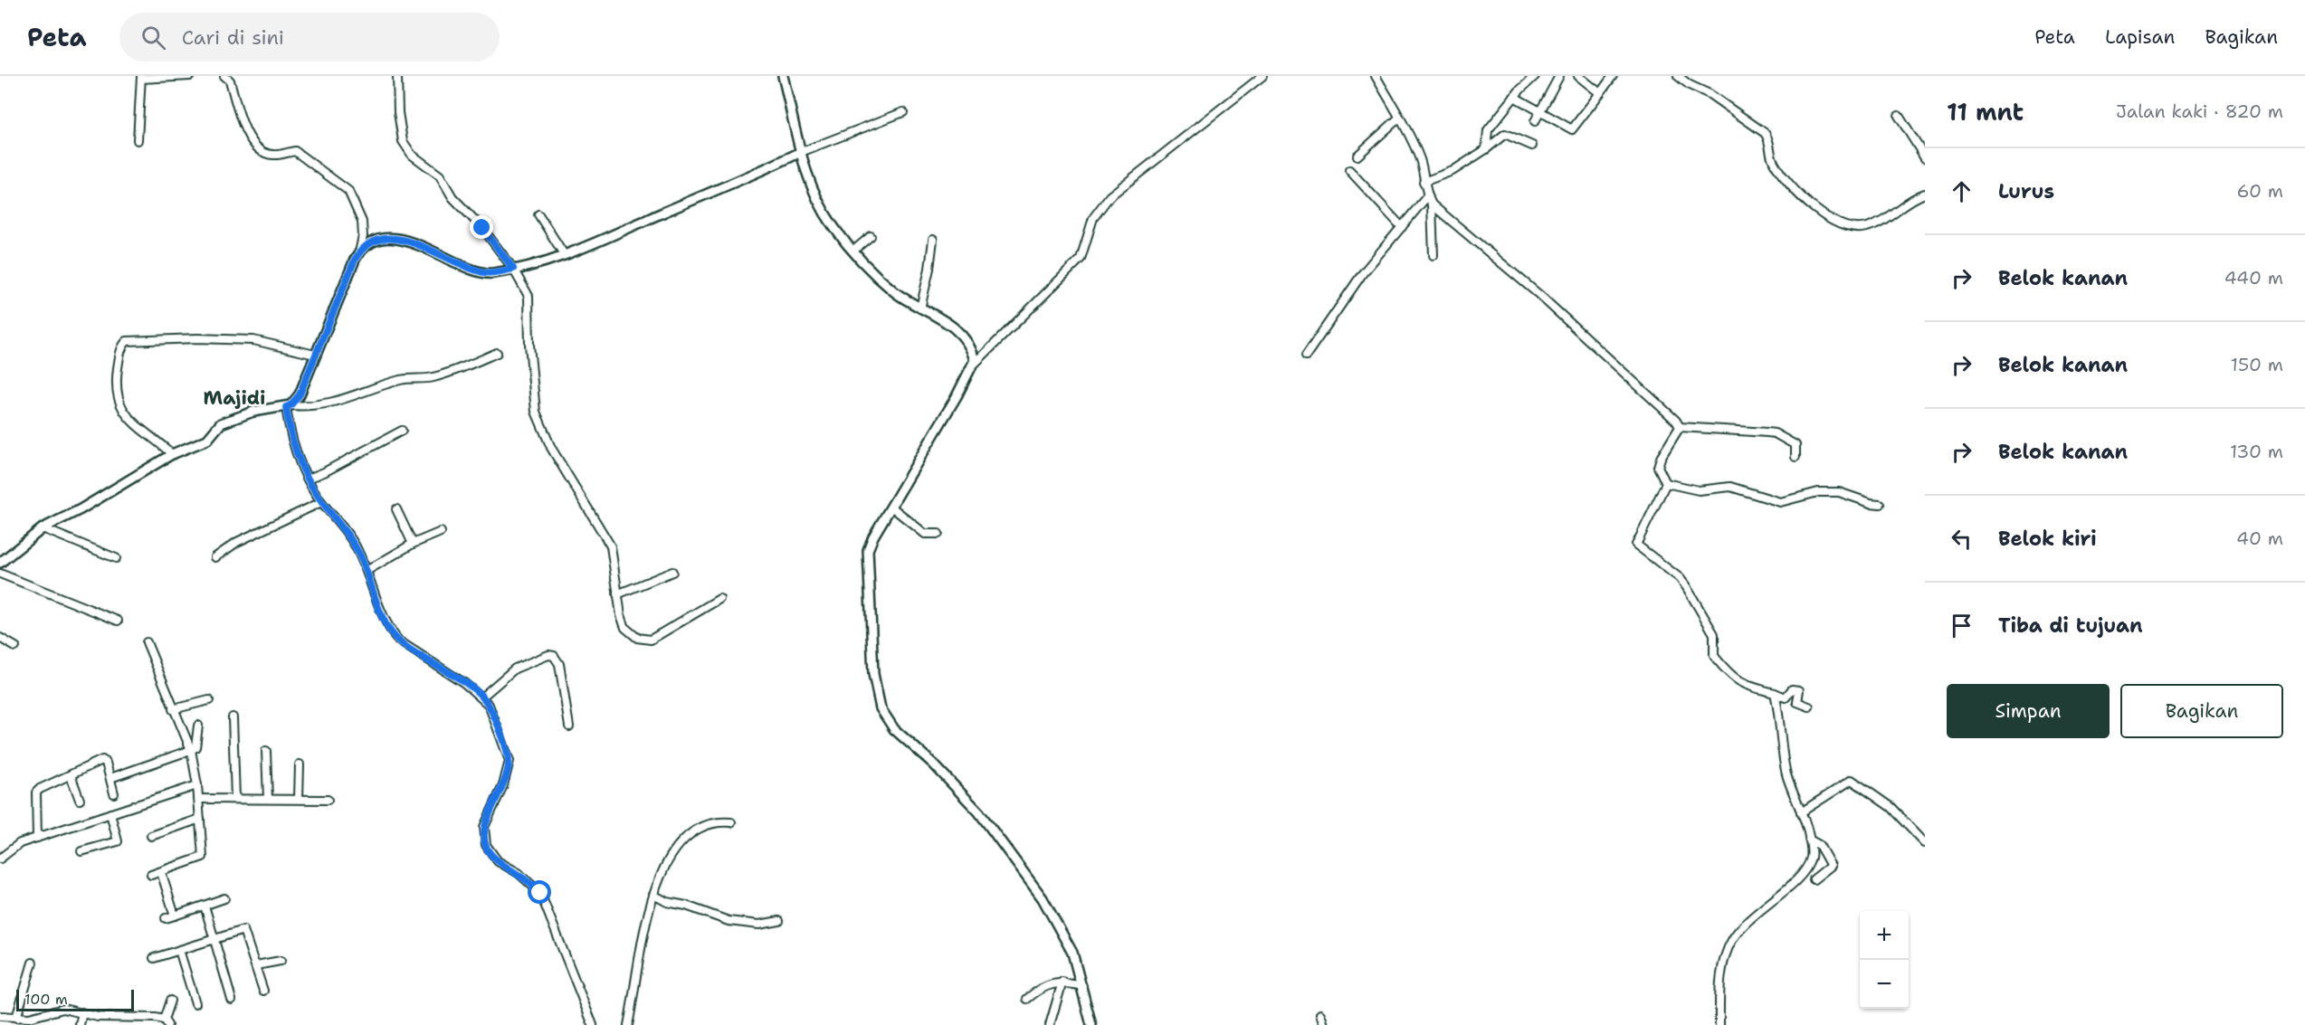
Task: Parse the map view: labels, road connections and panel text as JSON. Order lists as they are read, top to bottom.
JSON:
{
  "districts": ["Majidi"],
  "scale_bar": "100 m",
  "page": {
    "header": "Peta",
    "search": "Cari di sini",
    "nav": ["Peta", "Lapisan", "Bagikan"],
    "heading": ["11 mnt", "Jalan kaki · 820 m"],
    "list": [
      ["Lurus", "60 m"],
      ["Belok kanan", "440 m"],
      ["Belok kanan", "150 m"],
      ["Belok kanan", "130 m"],
      ["Belok kiri", "40 m"],
      "Tiba di tujuan"
    ],
    "buttons": ["Simpan", "Bagikan"],
    "map_buttons": ["+", "−"],
    "scale": "100 m"
  }
}
